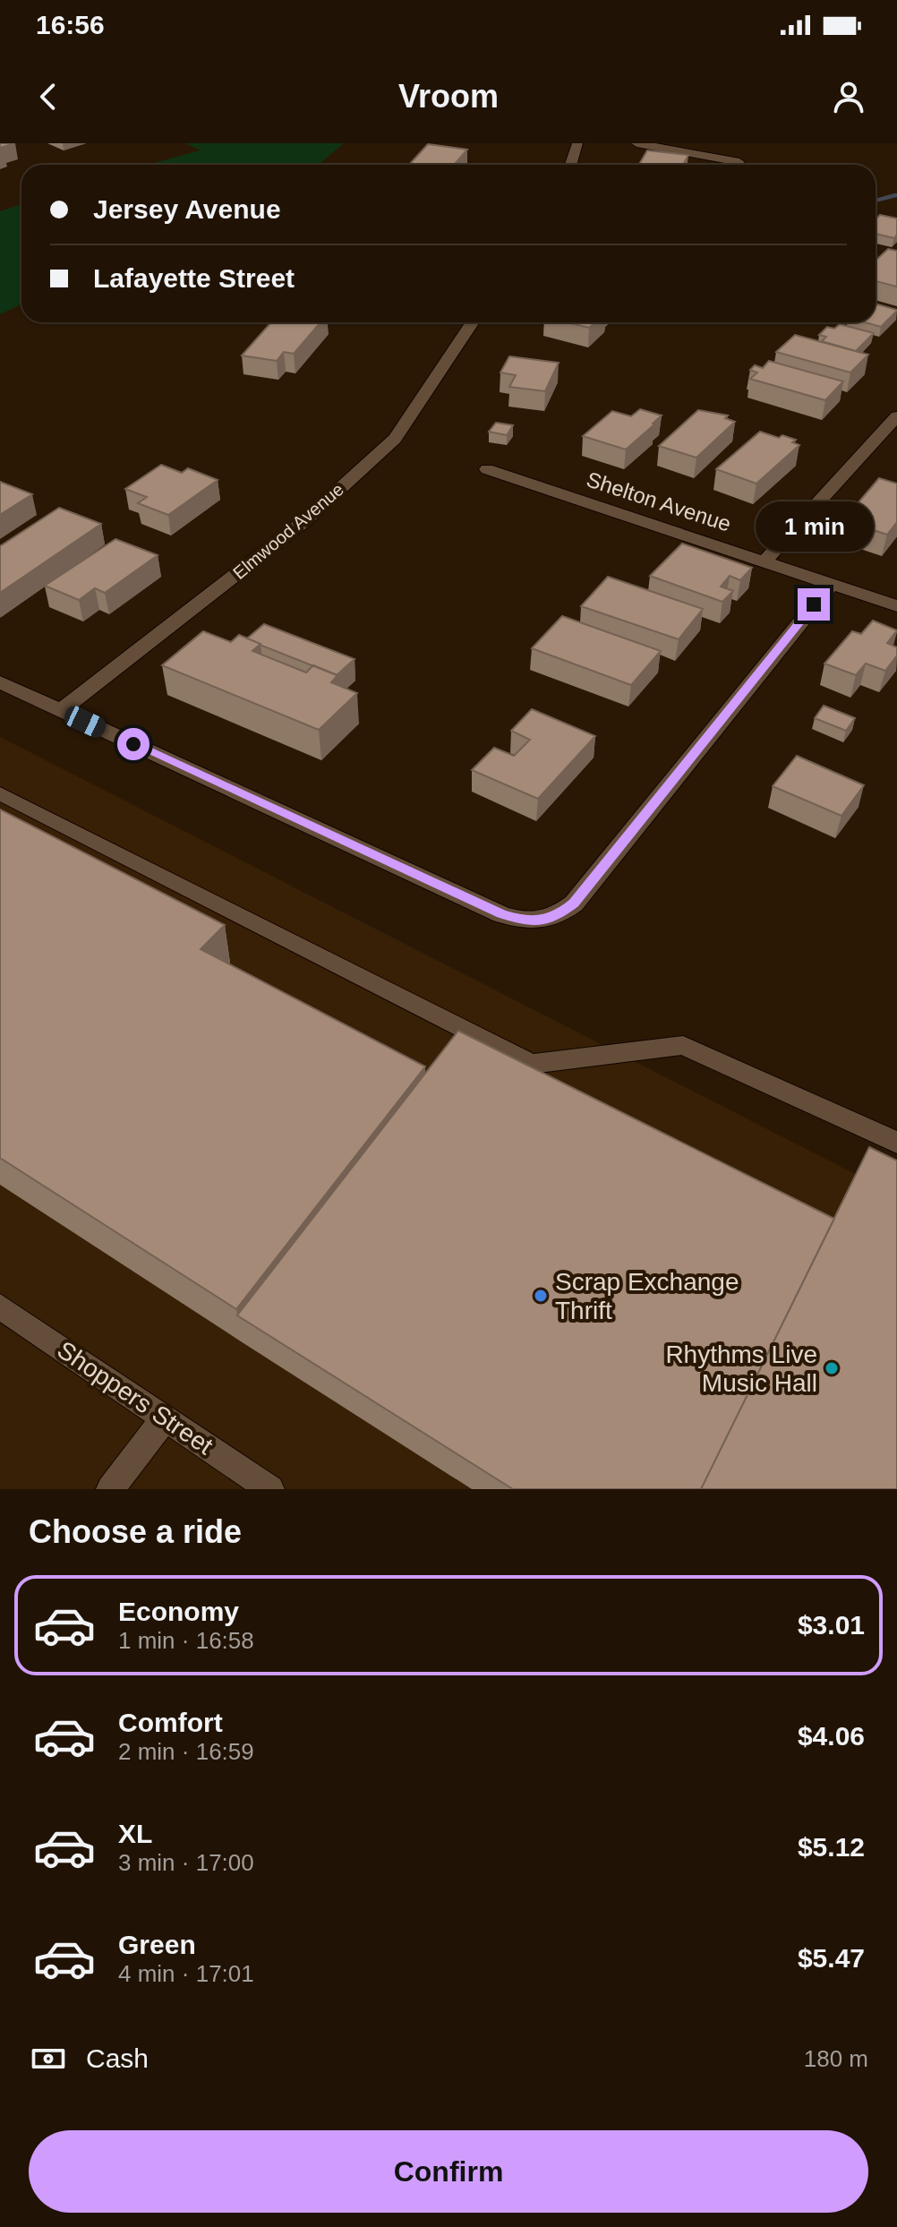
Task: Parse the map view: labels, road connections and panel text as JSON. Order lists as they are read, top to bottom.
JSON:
{
  "streets": {
    "street": ["Shelton Avenue", "Elmwood Avenue"],
    "lane": ["Shoppers Street"]
  },
  "places": ["Scrap Exchange Thrift", "Rhythms Live Music Hall"],
  "page": {
    "status": "16:56",
    "header": "Vroom",
    "banner": ["Jersey Avenue", "Lafayette Street"],
    "bubble": "1 min",
    "heading": "Choose a ride",
    "list": [
      {
        "name": "Economy",
        "note": "1 min · 16:58",
        "value": "$3.01"
      },
      {
        "name": "Comfort",
        "note": "2 min · 16:59",
        "value": "$4.06"
      },
      {
        "name": "XL",
        "note": "3 min · 17:00",
        "value": "$5.12"
      },
      {
        "name": "Green",
        "note": "4 min · 17:01",
        "value": "$5.47"
      }
    ],
    "pay": ["Cash", "180 m"],
    "buttons": "Confirm"
  }
}
